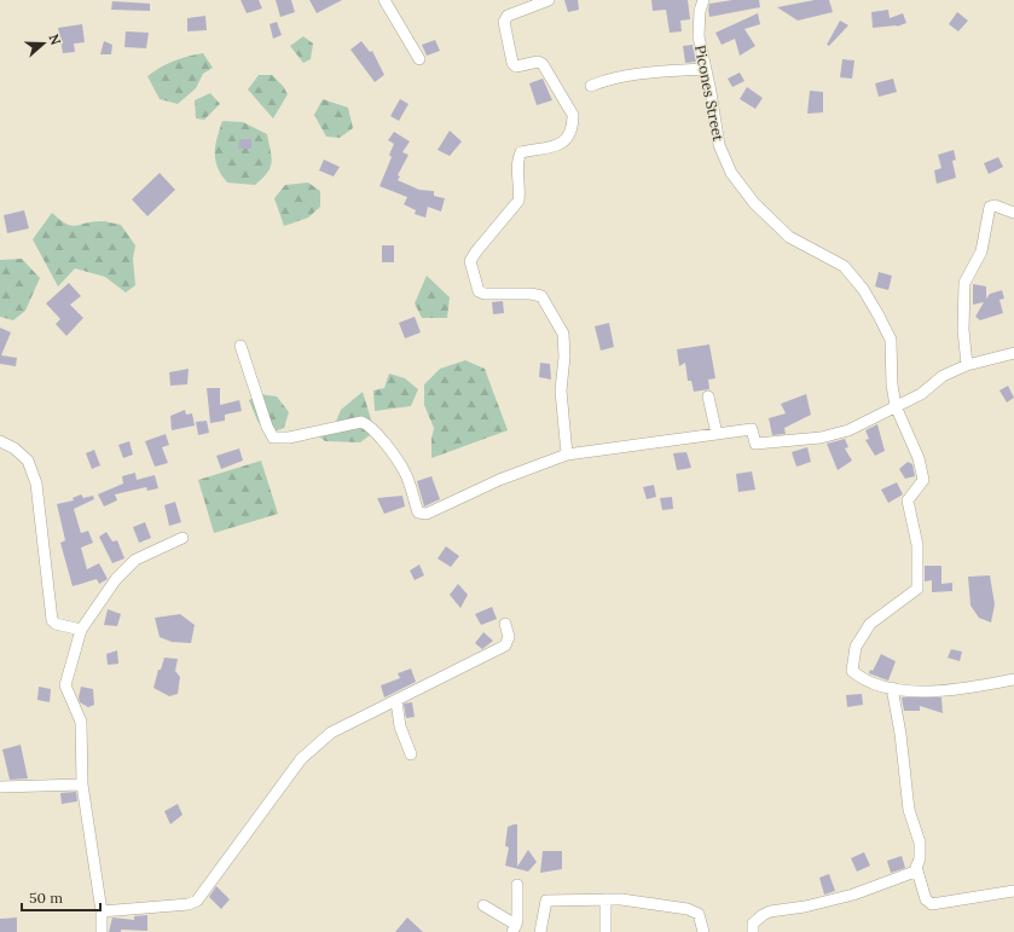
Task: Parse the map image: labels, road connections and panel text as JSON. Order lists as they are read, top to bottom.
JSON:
{
  "streets": {
    "street": ["Picones Street"]
  },
  "scale_bar": "50 m",
  "north": "right"
}
